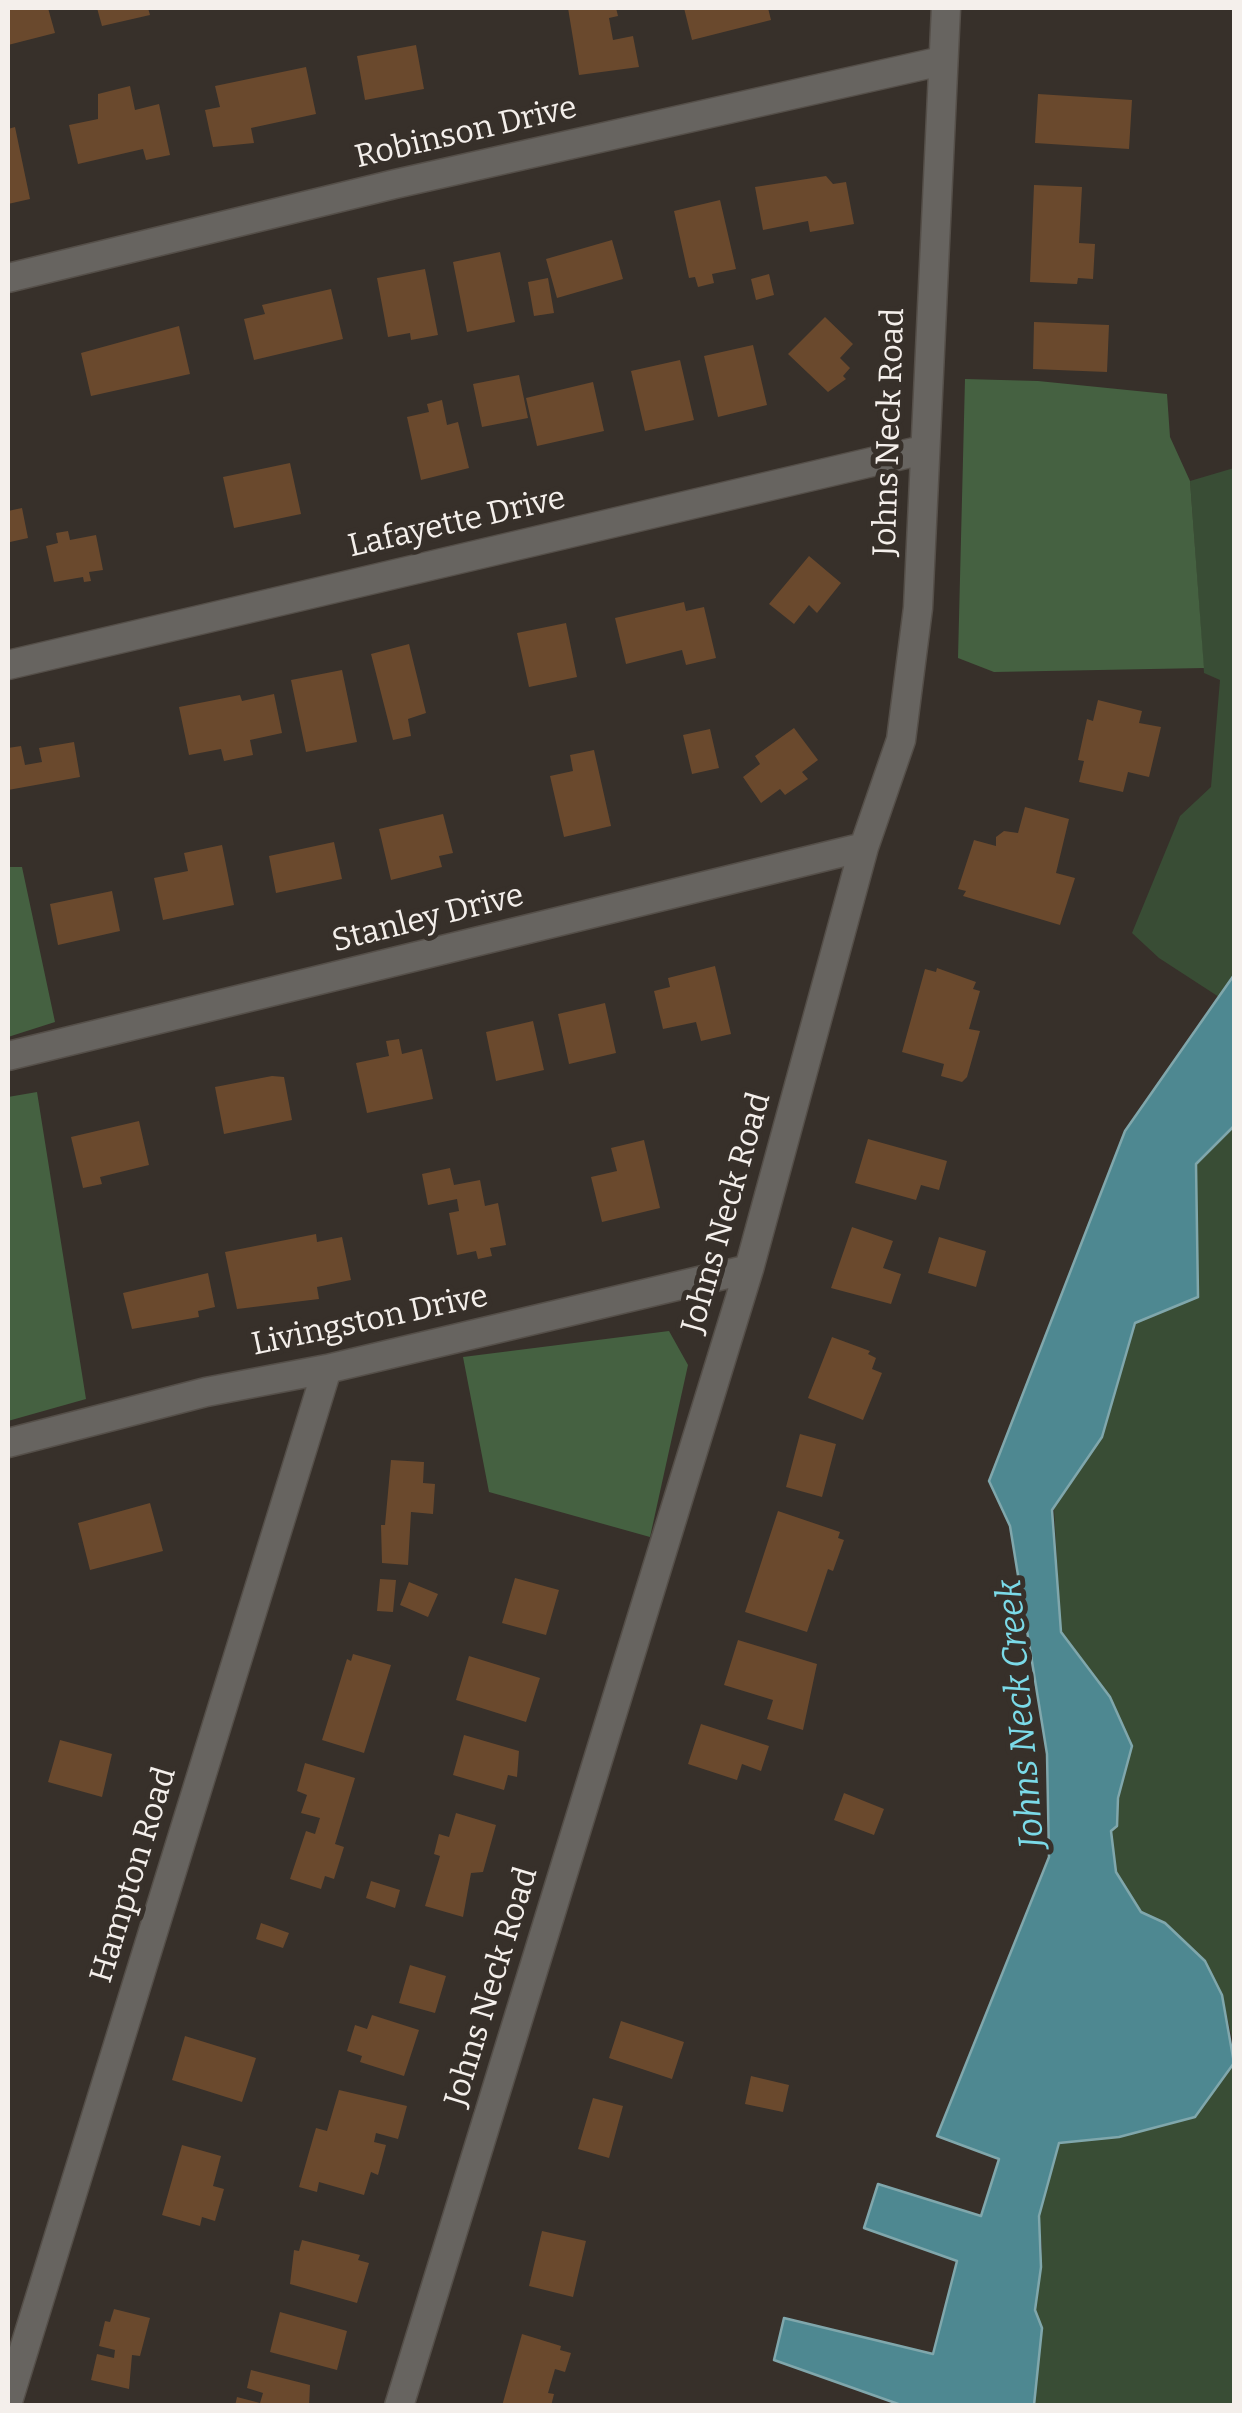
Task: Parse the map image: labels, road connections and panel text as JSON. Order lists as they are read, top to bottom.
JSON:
{
  "streets": {
    "street": [
      "Robinson Drive",
      "Johns Neck Road",
      "Lafayette Drive",
      "Stanley Drive",
      "Livingston Drive",
      "Hampton Road"
    ]
  },
  "crossings": [
    ["Robinson Drive", "Johns Neck Road"],
    ["Johns Neck Road", "Lafayette Drive"],
    ["Johns Neck Road", "Stanley Drive"],
    ["Johns Neck Road", "Livingston Drive"],
    ["Livingston Drive", "Hampton Road"]
  ],
  "water": ["Johns Neck Creek"]
}
